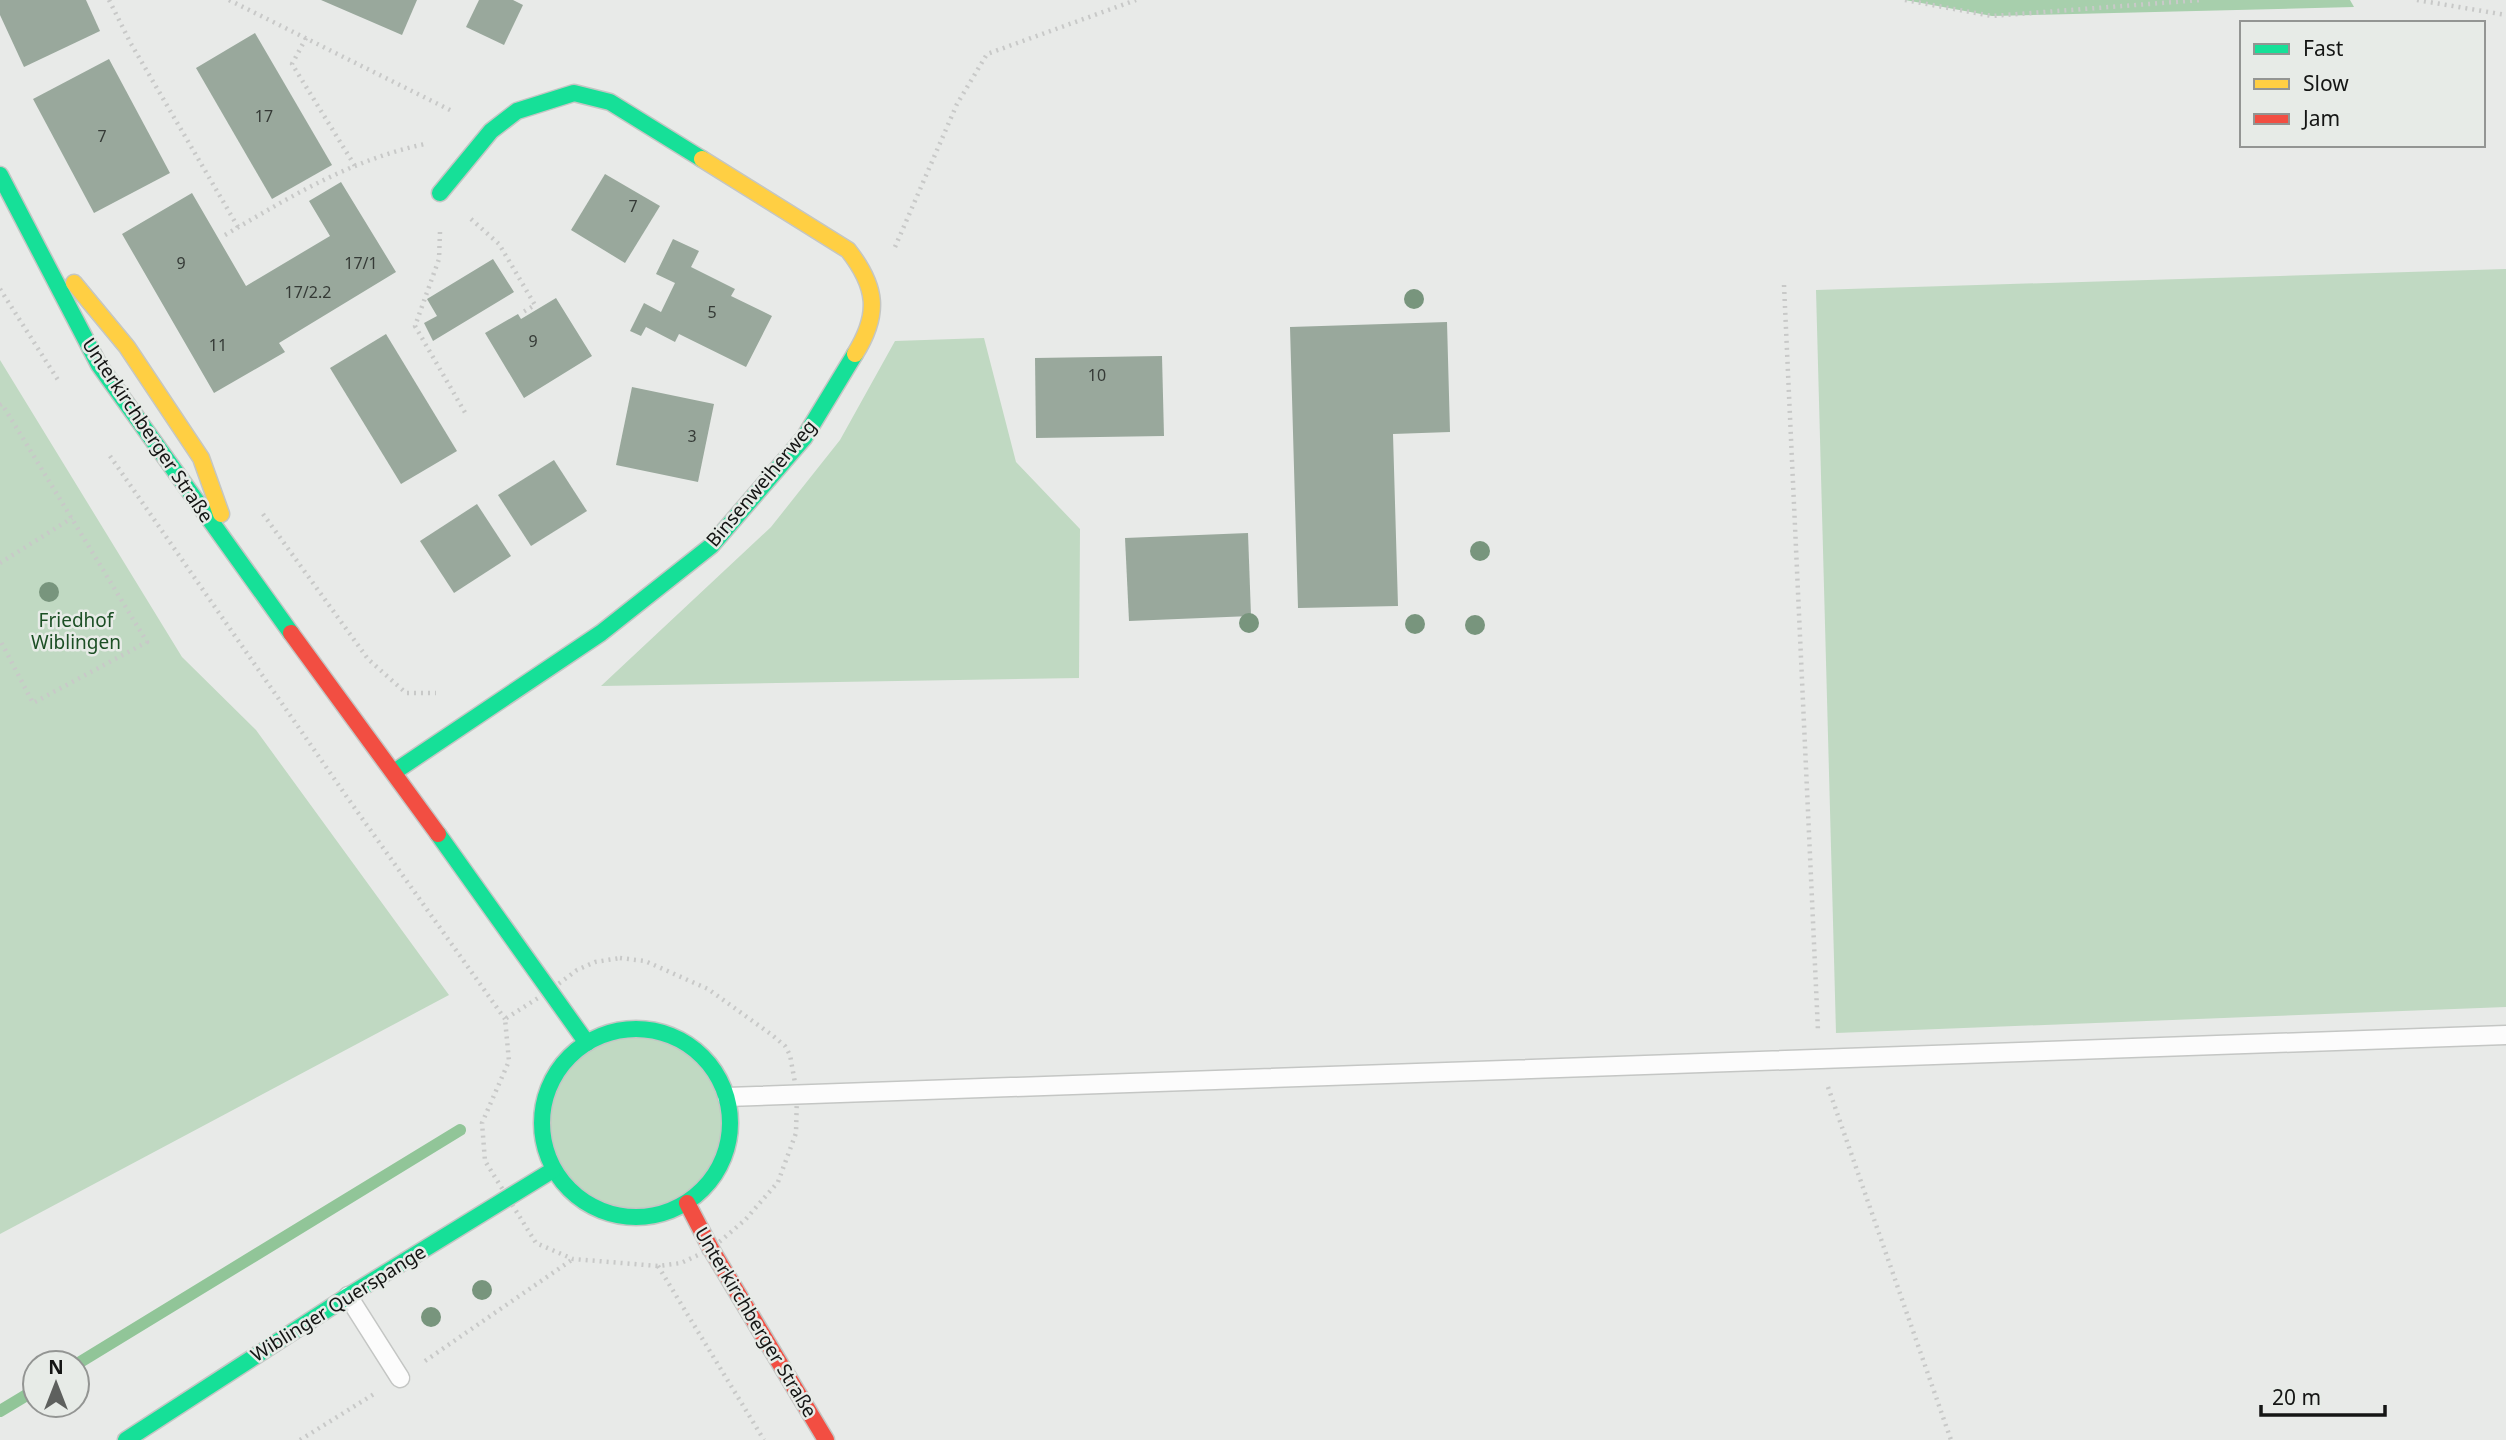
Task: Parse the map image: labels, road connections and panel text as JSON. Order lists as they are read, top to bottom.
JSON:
{
  "streets": {
    "main road": ["Unterkirchberger Straße", "Binsenweiherweg", "Wiblinger Querspange"]
  },
  "crossings": [
    ["Unterkirchberger Straße", "Binsenweiherweg"],
    ["Unterkirchberger Straße", "Wiblinger Querspange"]
  ],
  "parks": ["Friedhof Wiblingen"],
  "house_numbers": [
    "17",
    "7",
    "7",
    "9",
    "17/1",
    "17/2.2",
    "5",
    "9",
    "11",
    "10",
    "3"
  ],
  "legend": ["Fast", "Slow", "Jam"],
  "scale_bar": "20 m",
  "north": "top"
}
